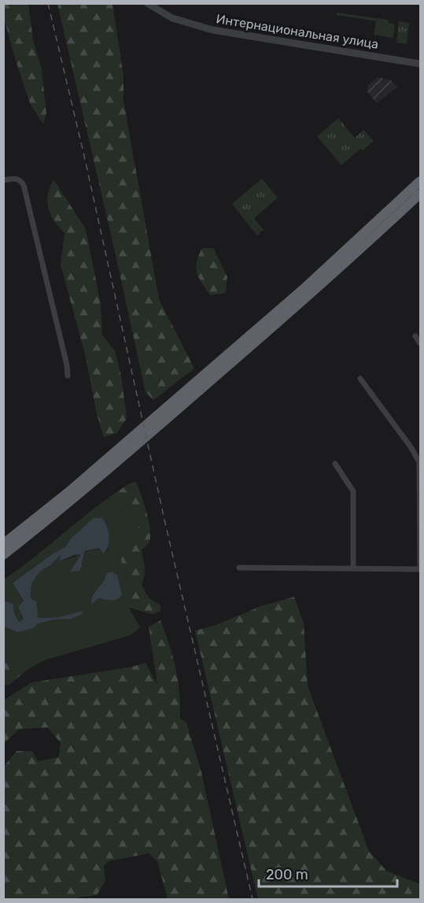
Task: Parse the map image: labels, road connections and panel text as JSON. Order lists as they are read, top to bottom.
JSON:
{
  "streets": {
    "street": ["Интернациональная улица"]
  },
  "scale_bar": "200 m"
}
